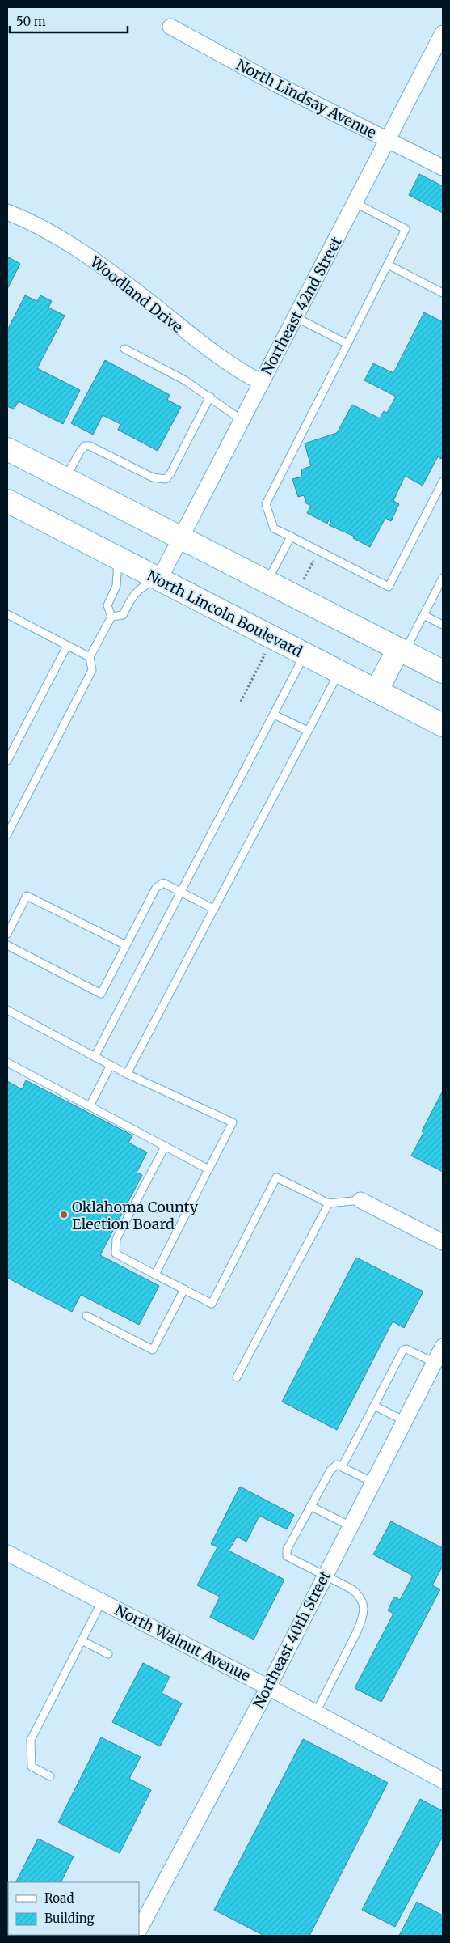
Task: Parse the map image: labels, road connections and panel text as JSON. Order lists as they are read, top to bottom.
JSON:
{
  "streets": {
    "main road": ["North Lincoln Boulevard"],
    "street": [
      "North Lindsay Avenue",
      "Woodland Drive",
      "Northeast 42nd Street",
      "Northeast 40th Street",
      "North Walnut Avenue"
    ]
  },
  "crossings": [
    ["North Lindsay Avenue", "Northeast 42nd Street"],
    ["Woodland Drive", "Northeast 42nd Street"],
    ["Northeast 42nd Street", "North Lincoln Boulevard"],
    ["Northeast 40th Street", "North Walnut Avenue"]
  ],
  "places": ["Oklahoma County Election Board"],
  "legend": ["Road", "Building"],
  "scale_bar": "50 m"
}
